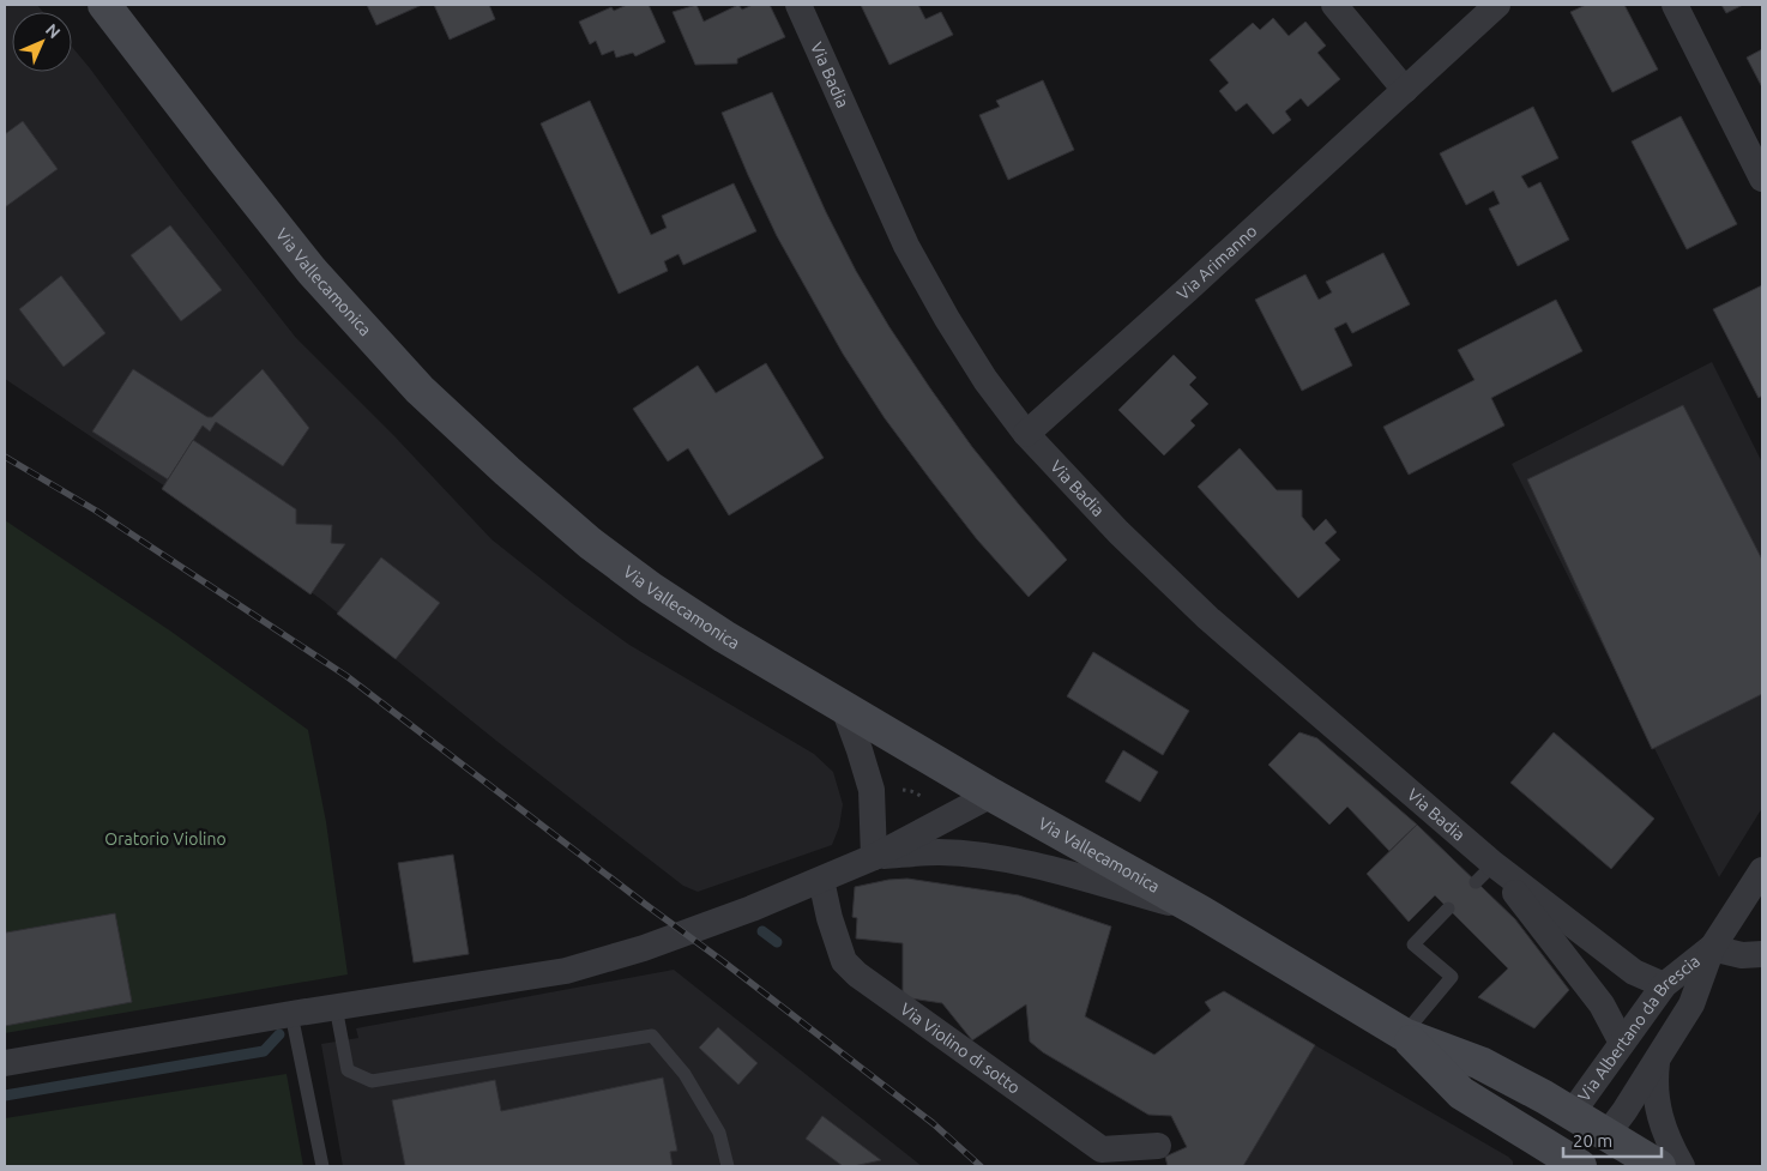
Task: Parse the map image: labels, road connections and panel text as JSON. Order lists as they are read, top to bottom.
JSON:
{
  "streets": {
    "main road": ["Via Vallecamonica"],
    "street": [
      "Via Badia",
      "Via Arimanno",
      "Via Albertano da Brescia",
      "Via Violino di sotto"
    ]
  },
  "crossings": [
    ["Via Badia", "Via Arimanno"],
    ["Via Badia", "Via Albertano da Brescia"],
    ["Via Vallecamonica", "Via Albertano da Brescia"]
  ],
  "parks": ["Oratorio Violino"],
  "scale_bar": "20 m",
  "north": "top right"
}
